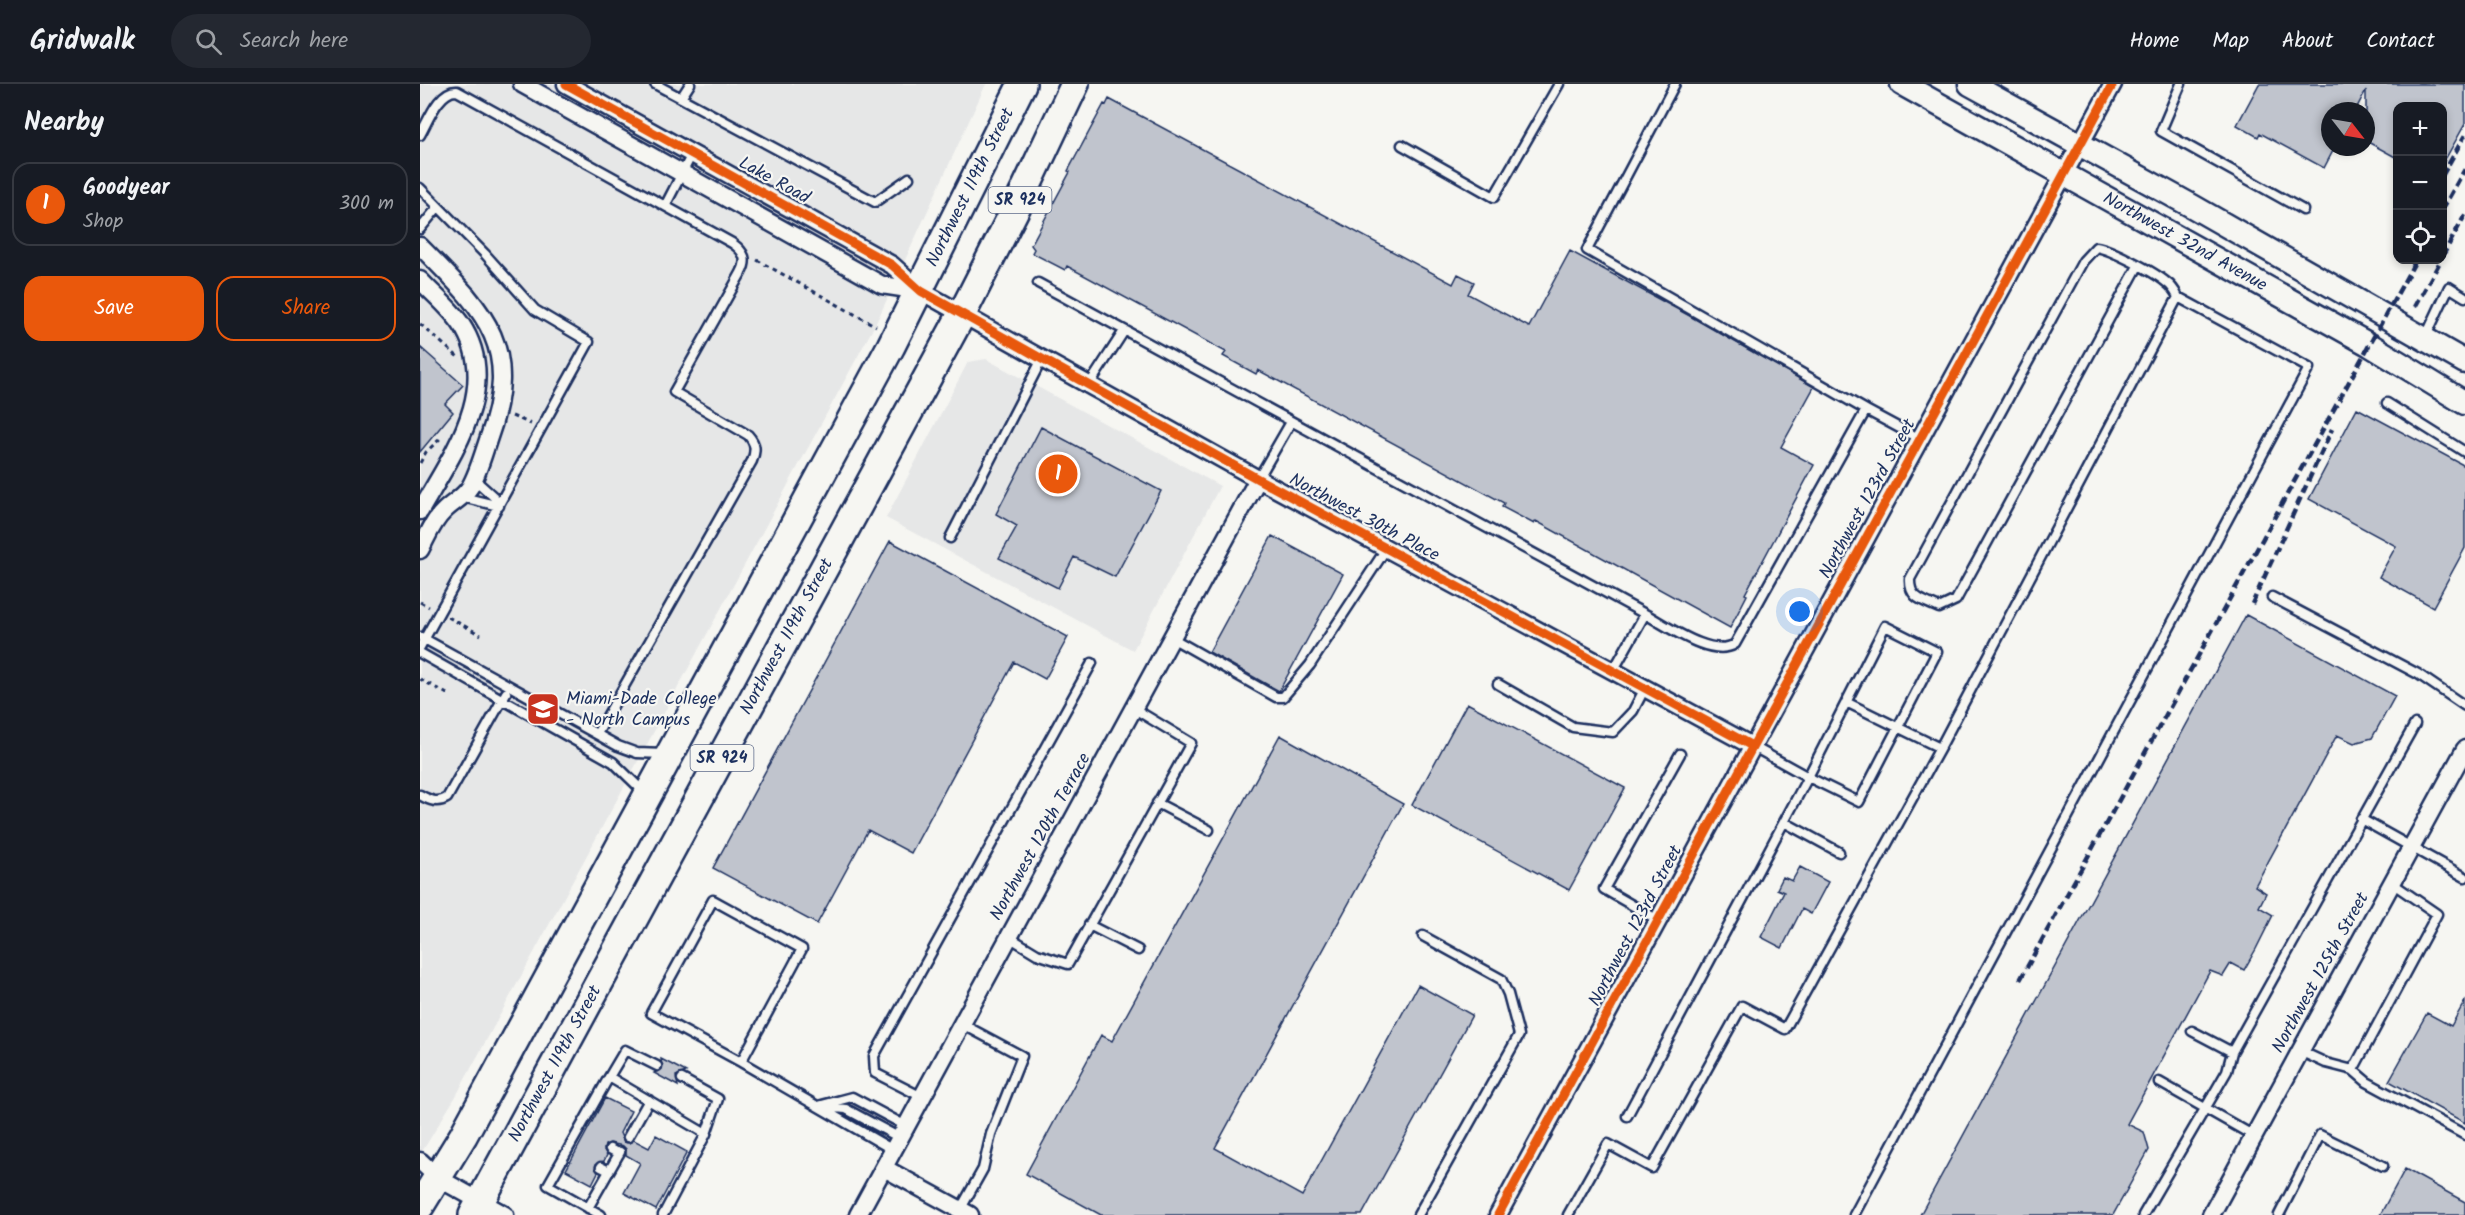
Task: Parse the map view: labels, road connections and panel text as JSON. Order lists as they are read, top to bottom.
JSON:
{
  "streets": {
    "highway": ["Northwest 119th Street", "SR 924"],
    "main road": ["Northwest 32nd Avenue"],
    "street": [
      "Lake Road",
      "Northwest 123rd Street",
      "Northwest 30th Place",
      "Northwest 120th Terrace",
      "Northwest 125th Street"
    ]
  },
  "crossings": [
    ["Lake Road", "Northwest 119th Street"],
    ["Lake Road", "Northwest 30th Place"],
    ["Northwest 119th Street", "Northwest 30th Place"],
    ["Northwest 32nd Avenue", "Northwest 123rd Street"],
    ["Northwest 123rd Street", "Northwest 30th Place"],
    ["Northwest 30th Place", "Northwest 120th Terrace"]
  ],
  "places": {
    "school or university": ["Miami-Dade College - North Campus"]
  },
  "north": "bottom right",
  "page": {
    "header": "Gridwalk",
    "search": "Search here",
    "nav": [
      "Home",
      "Map",
      "About",
      "Contact"
    ],
    "heading": "Nearby",
    "map_buttons": ["+", "−"],
    "list": [
      {
        "mark": "1",
        "name": "Goodyear",
        "note": "Shop",
        "value": "300 m"
      }
    ],
    "buttons": ["Save", "Share"],
    "pins": "1"
  }
}
